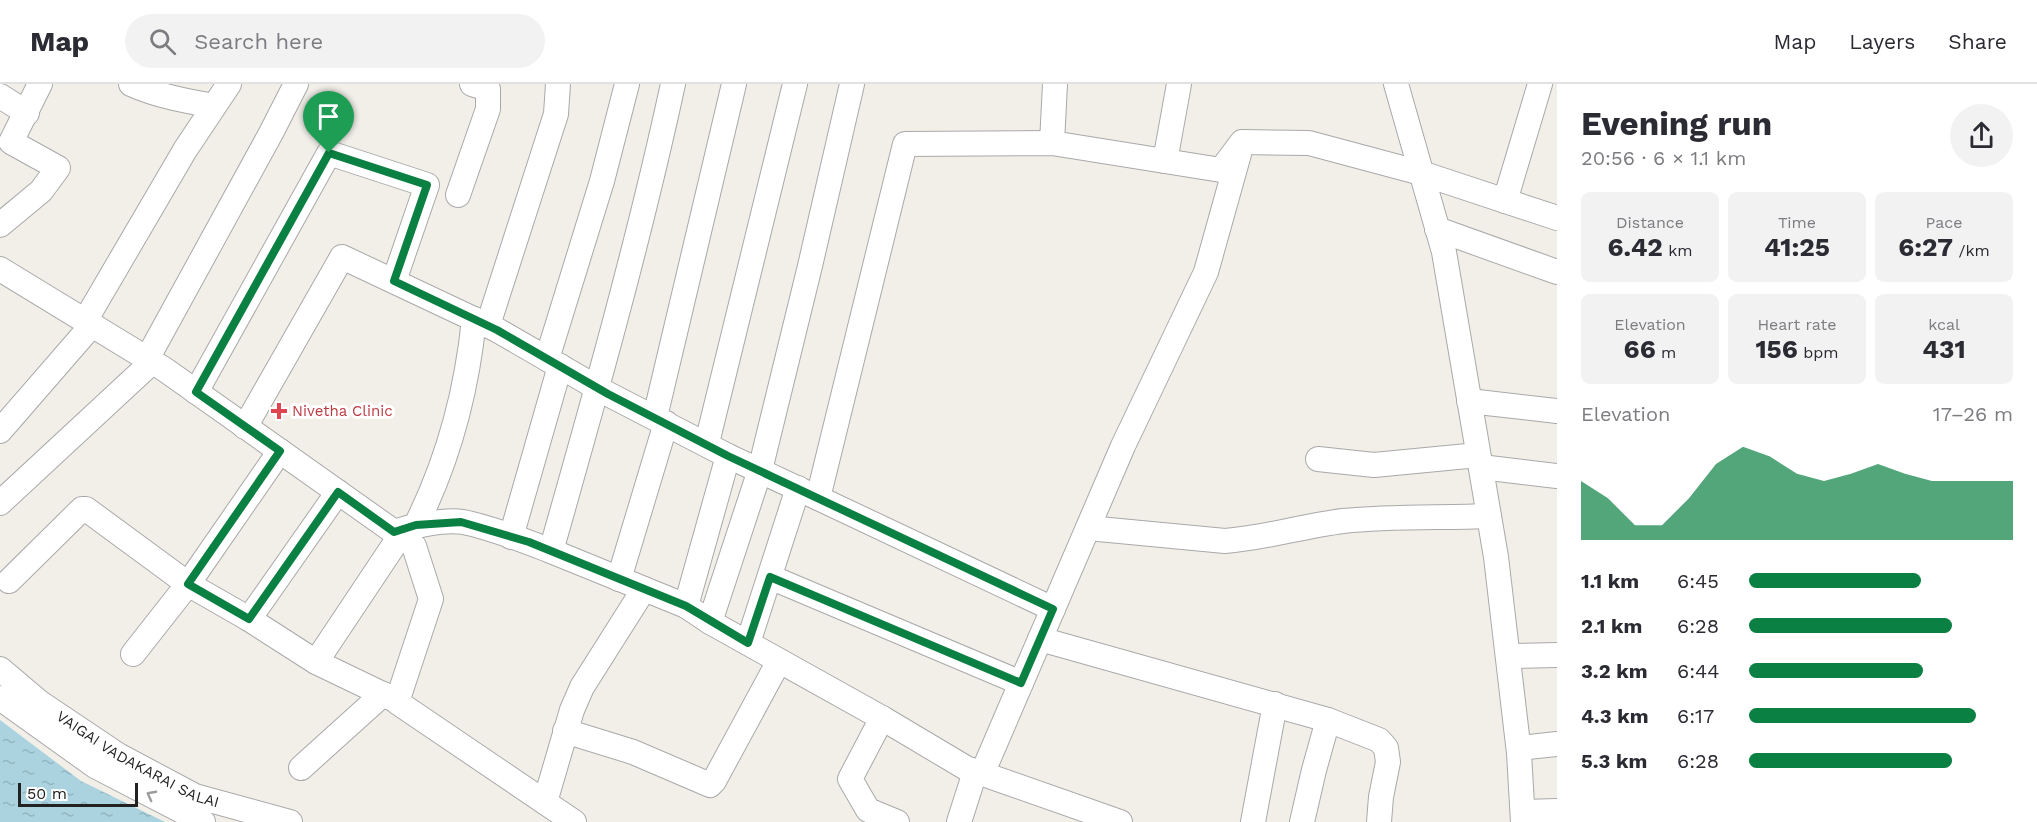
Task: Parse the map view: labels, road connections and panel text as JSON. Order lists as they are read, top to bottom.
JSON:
{
  "streets": {
    "street": ["VAIGAI VADAKARAI SALAI"]
  },
  "places": {
    "health": ["Nivetha Clinic"]
  },
  "scale_bar": "50 m",
  "page": {
    "header": "Map",
    "search": "Search here",
    "nav": ["Map", "Layers", "Share"],
    "heading": ["Evening run", "20:56 · 6 × 1.1 km"],
    "stats": [
      ["Distance", "6.42 km"],
      ["Time", "41:25"],
      ["Pace", "6:27 /km"],
      ["Elevation", "66 m"],
      ["Heart rate", "156 bpm"],
      ["kcal", "431"]
    ],
    "chart": ["Elevation", "17–26 m"],
    "list": [
      {
        "name": "1.1 km",
        "note": "6:45"
      },
      {
        "name": "2.1 km",
        "note": "6:28"
      },
      {
        "name": "3.2 km",
        "note": "6:44"
      },
      {
        "name": "4.3 km",
        "note": "6:17"
      },
      {
        "name": "5.3 km",
        "note": "6:28"
      }
    ],
    "scale": "50 m"
  }
}
